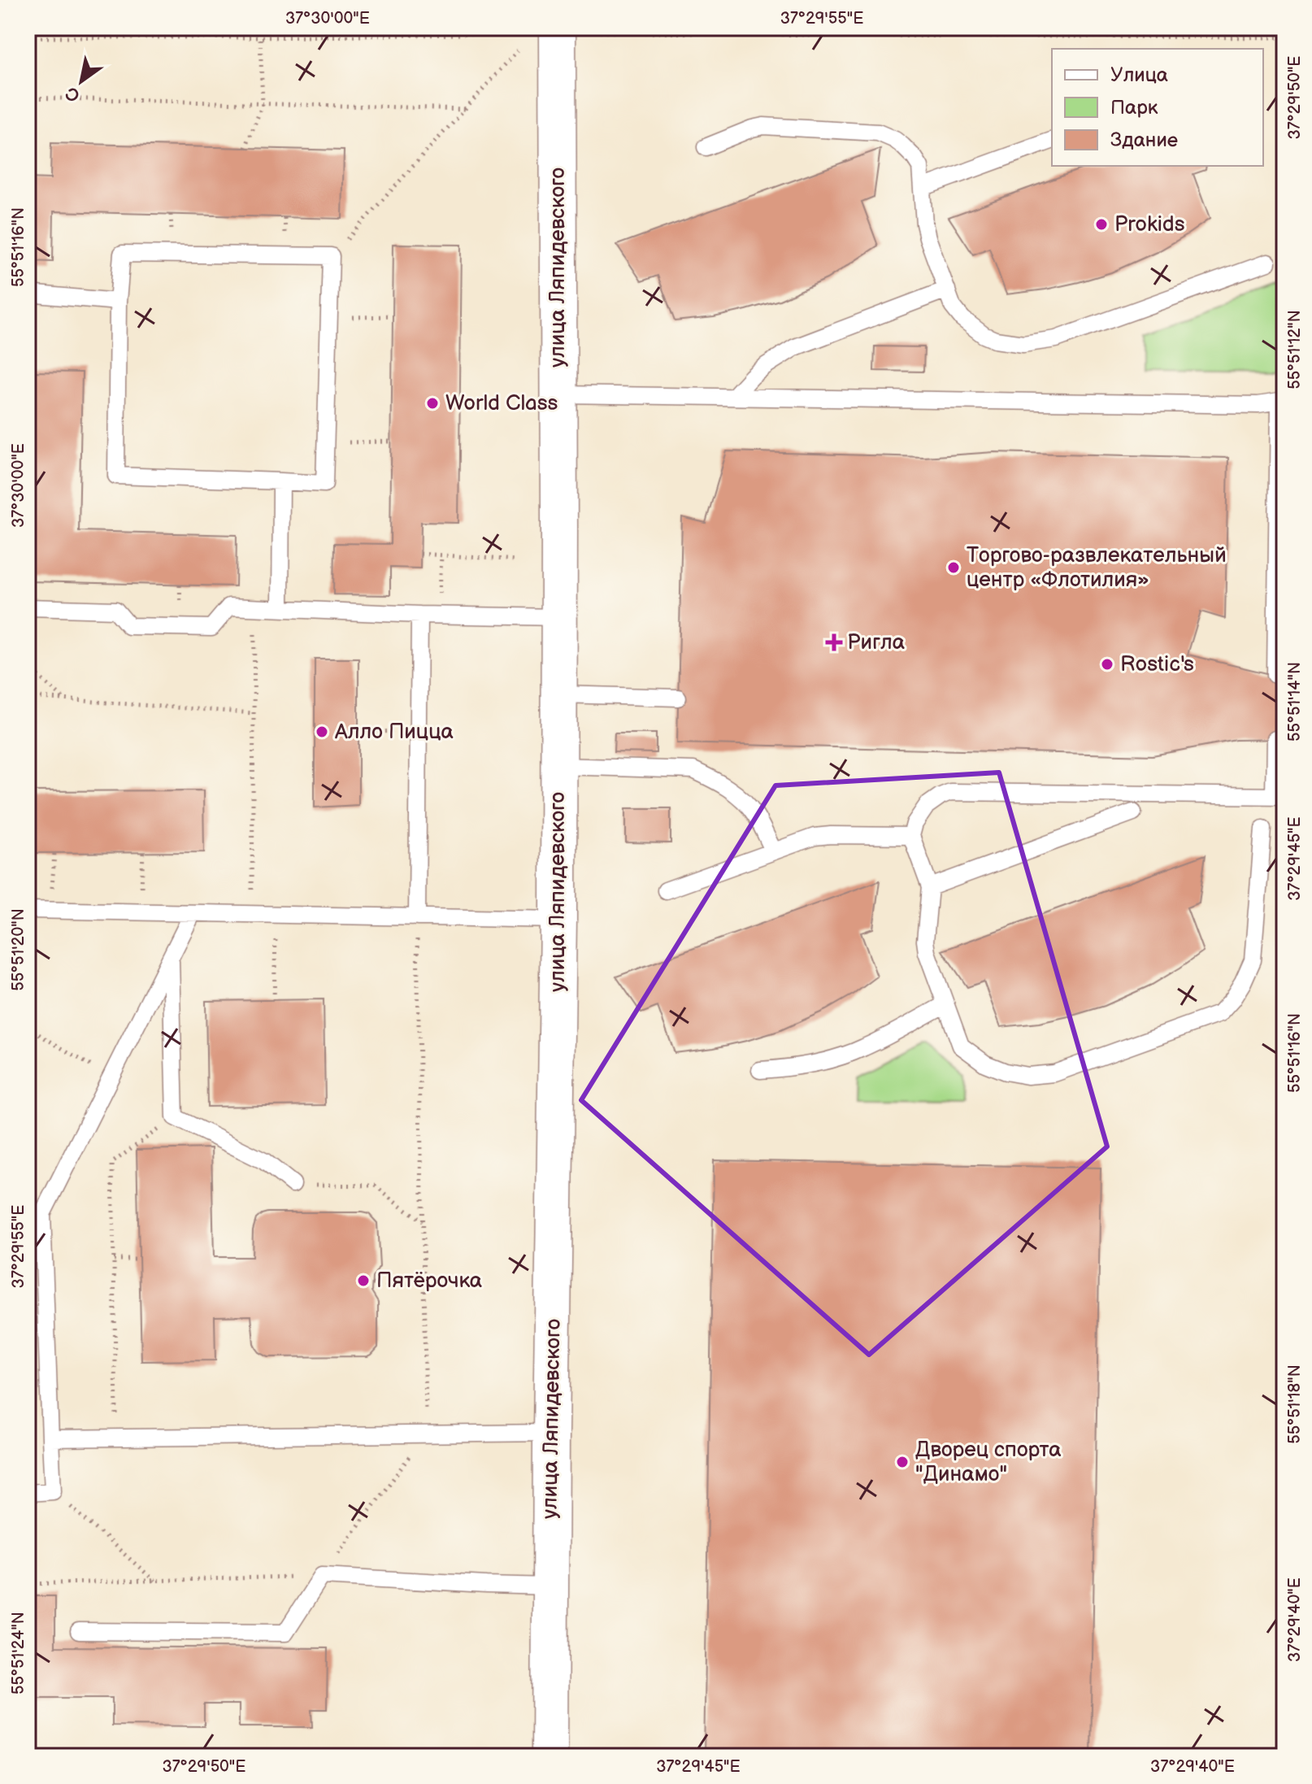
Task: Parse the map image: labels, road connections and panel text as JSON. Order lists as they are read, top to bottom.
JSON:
{
  "streets": {
    "street": ["улица Ляпидевского"]
  },
  "places": {
    "other": [
      "Prokids",
      "World Class",
      "Торгово-развлекательный центр «Флотилия»",
      "Rostic's",
      "Алло Пицца",
      "Пятёрочка",
      "Дворец спорта \"Динамо\""
    ],
    "health": ["Ригла"]
  },
  "legend": ["Улица", "Парк", "Здание"],
  "north": "bottom left",
  "coordinates": [
    "37°30'00\"E",
    "37°29'55\"E",
    "37°29'50\"E",
    "55°51'16\"N",
    "55°51'12\"N",
    "55°51'14\"N",
    "37°29'45\"E",
    "55°51'20\"N",
    "55°51'18\"N",
    "37°29'40\"E",
    "55°51'24\"N"
  ]
}
